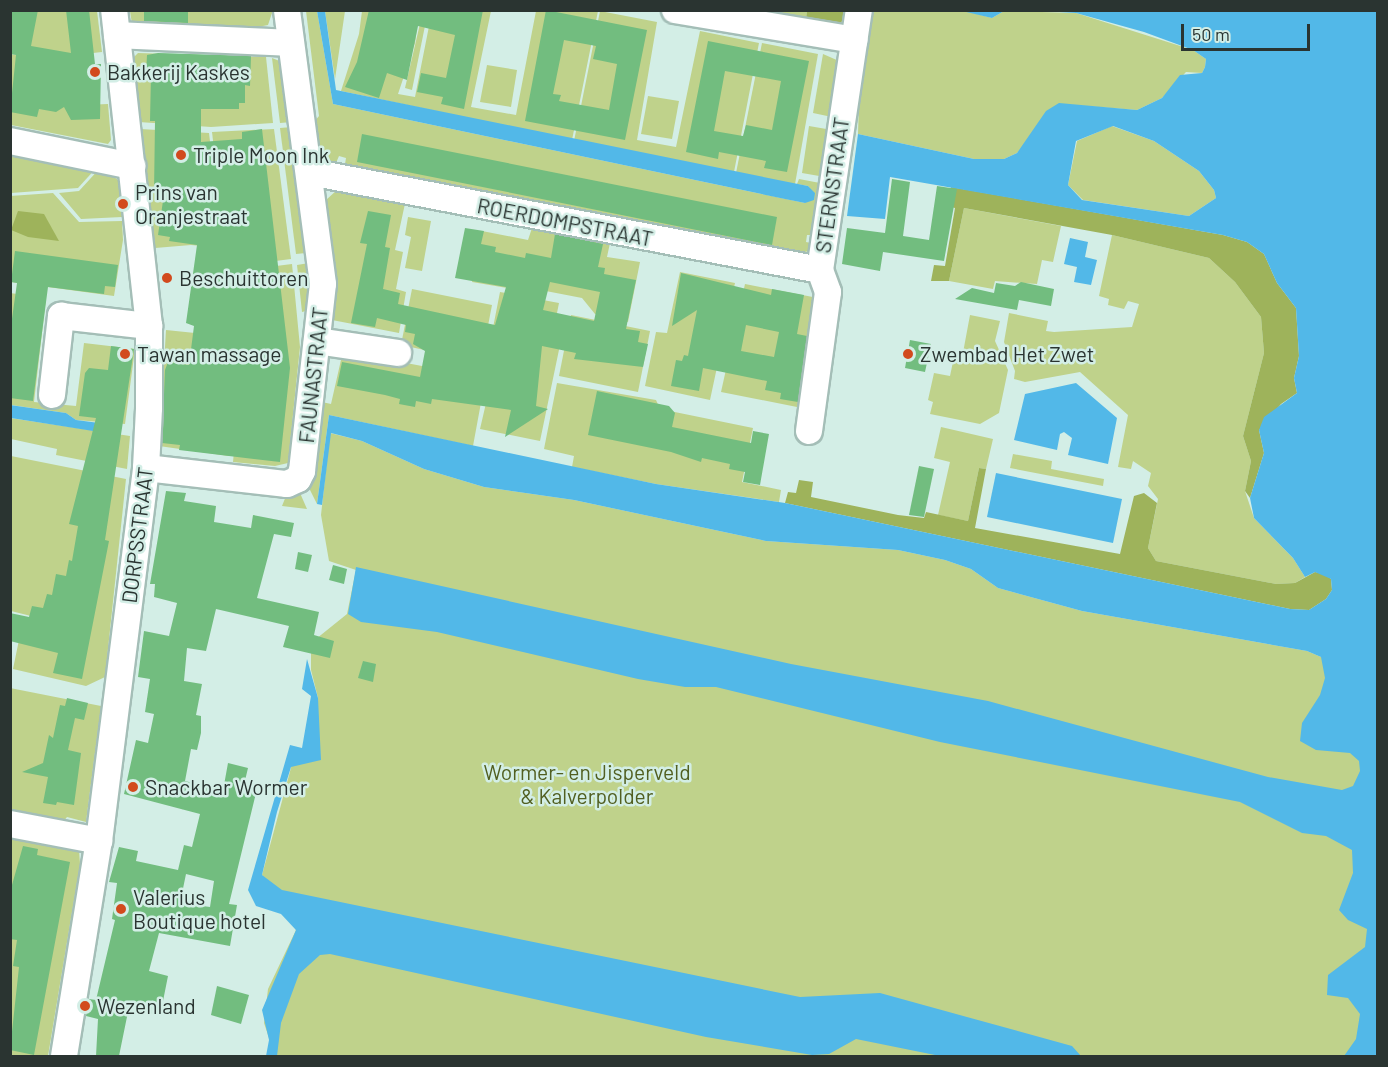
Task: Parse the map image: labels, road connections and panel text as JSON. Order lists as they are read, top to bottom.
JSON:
{
  "streets": {
    "street": [
      "STERNSTRAAT",
      "ROERDOMPSTRAAT",
      "FAUNASTRAAT",
      "DORPSSTRAAT"
    ]
  },
  "crossings": [
    ["STERNSTRAAT", "ROERDOMPSTRAAT"],
    ["ROERDOMPSTRAAT", "FAUNASTRAAT"],
    ["FAUNASTRAAT", "DORPSSTRAAT"]
  ],
  "parks": ["Wormer- en Jisperveld & Kalverpolder"],
  "places": [
    "Bakkerij Kaskes",
    "Triple Moon Ink",
    "Prins van Oranjestraat",
    "Beschuittoren",
    "Tawan massage",
    "Zwembad Het Zwet",
    "Snackbar Wormer",
    "Valerius Boutique hotel",
    "Wezenland"
  ],
  "scale_bar": "50 m"
}
